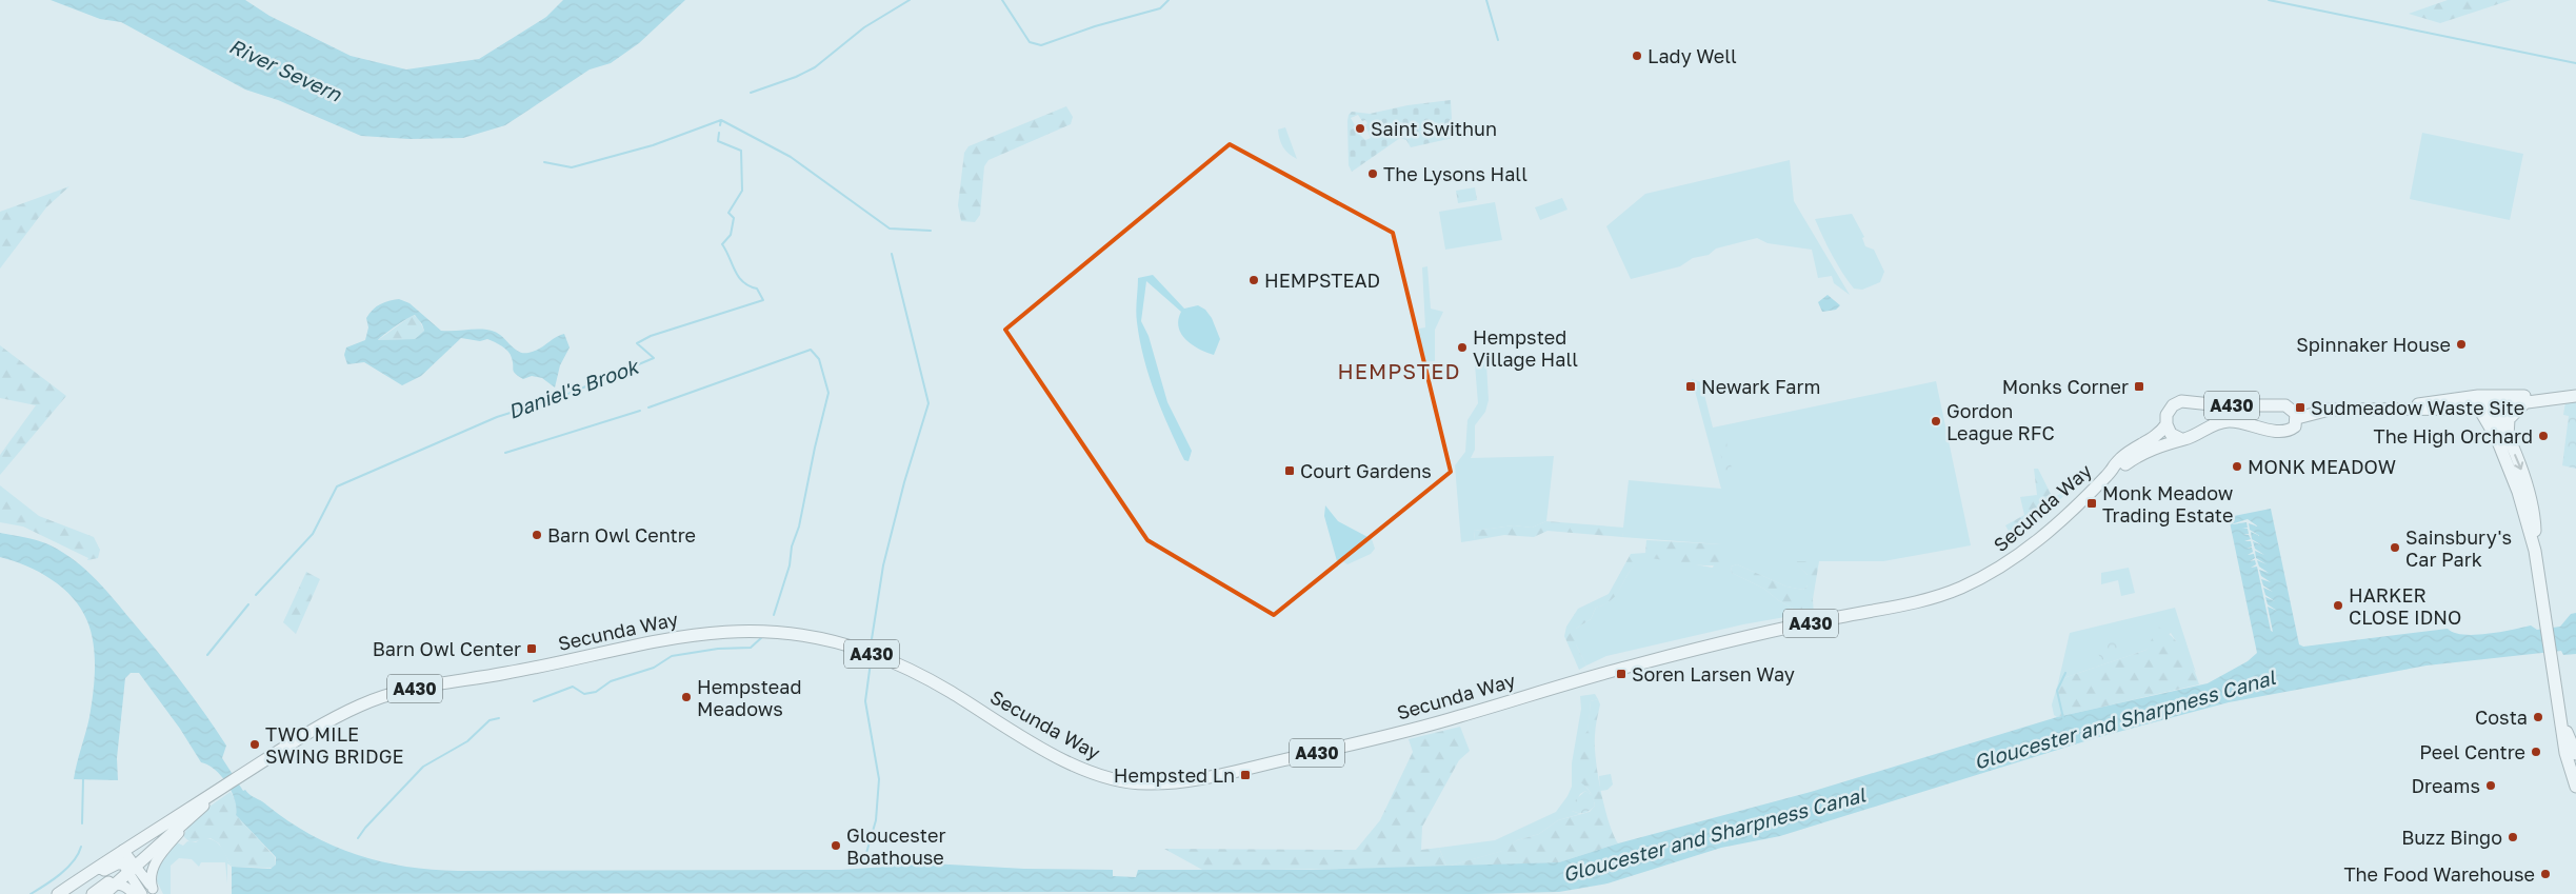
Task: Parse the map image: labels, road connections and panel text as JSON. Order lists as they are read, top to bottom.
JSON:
{
  "streets": {
    "main road": ["A430", "Secunda Way"]
  },
  "crossings": [
    ["A430", "Secunda Way"]
  ],
  "districts": ["HEMPSTED"],
  "water": ["River Severn", "Daniel's Brook", "Gloucester and Sharpness Canal"],
  "places": {
    "other": [
      "Lady Well",
      "Saint Swithun",
      "The Lysons Hall",
      "HEMPSTEAD",
      "Spinnaker House",
      "Hempsted Village Hall",
      "Gordon League RFC",
      "The High Orchard",
      "MONK MEADOW",
      "Barn Owl Centre",
      "Sainsbury's Car Park",
      "HARKER CLOSE IDNO",
      "Hempstead Meadows",
      "Costa",
      "TWO MILE SWING BRIDGE",
      "Peel Centre",
      "Dreams",
      "Buzz Bingo",
      "Gloucester Boathouse",
      "The Food Warehouse"
    ],
    "transit": [
      "Newark Farm",
      "Monks Corner",
      "Sudmeadow Waste Site",
      "Court Gardens",
      "Monk Meadow Trading Estate",
      "Barn Owl Center",
      "Soren Larsen Way",
      "Hempsted Ln"
    ]
  }
}
